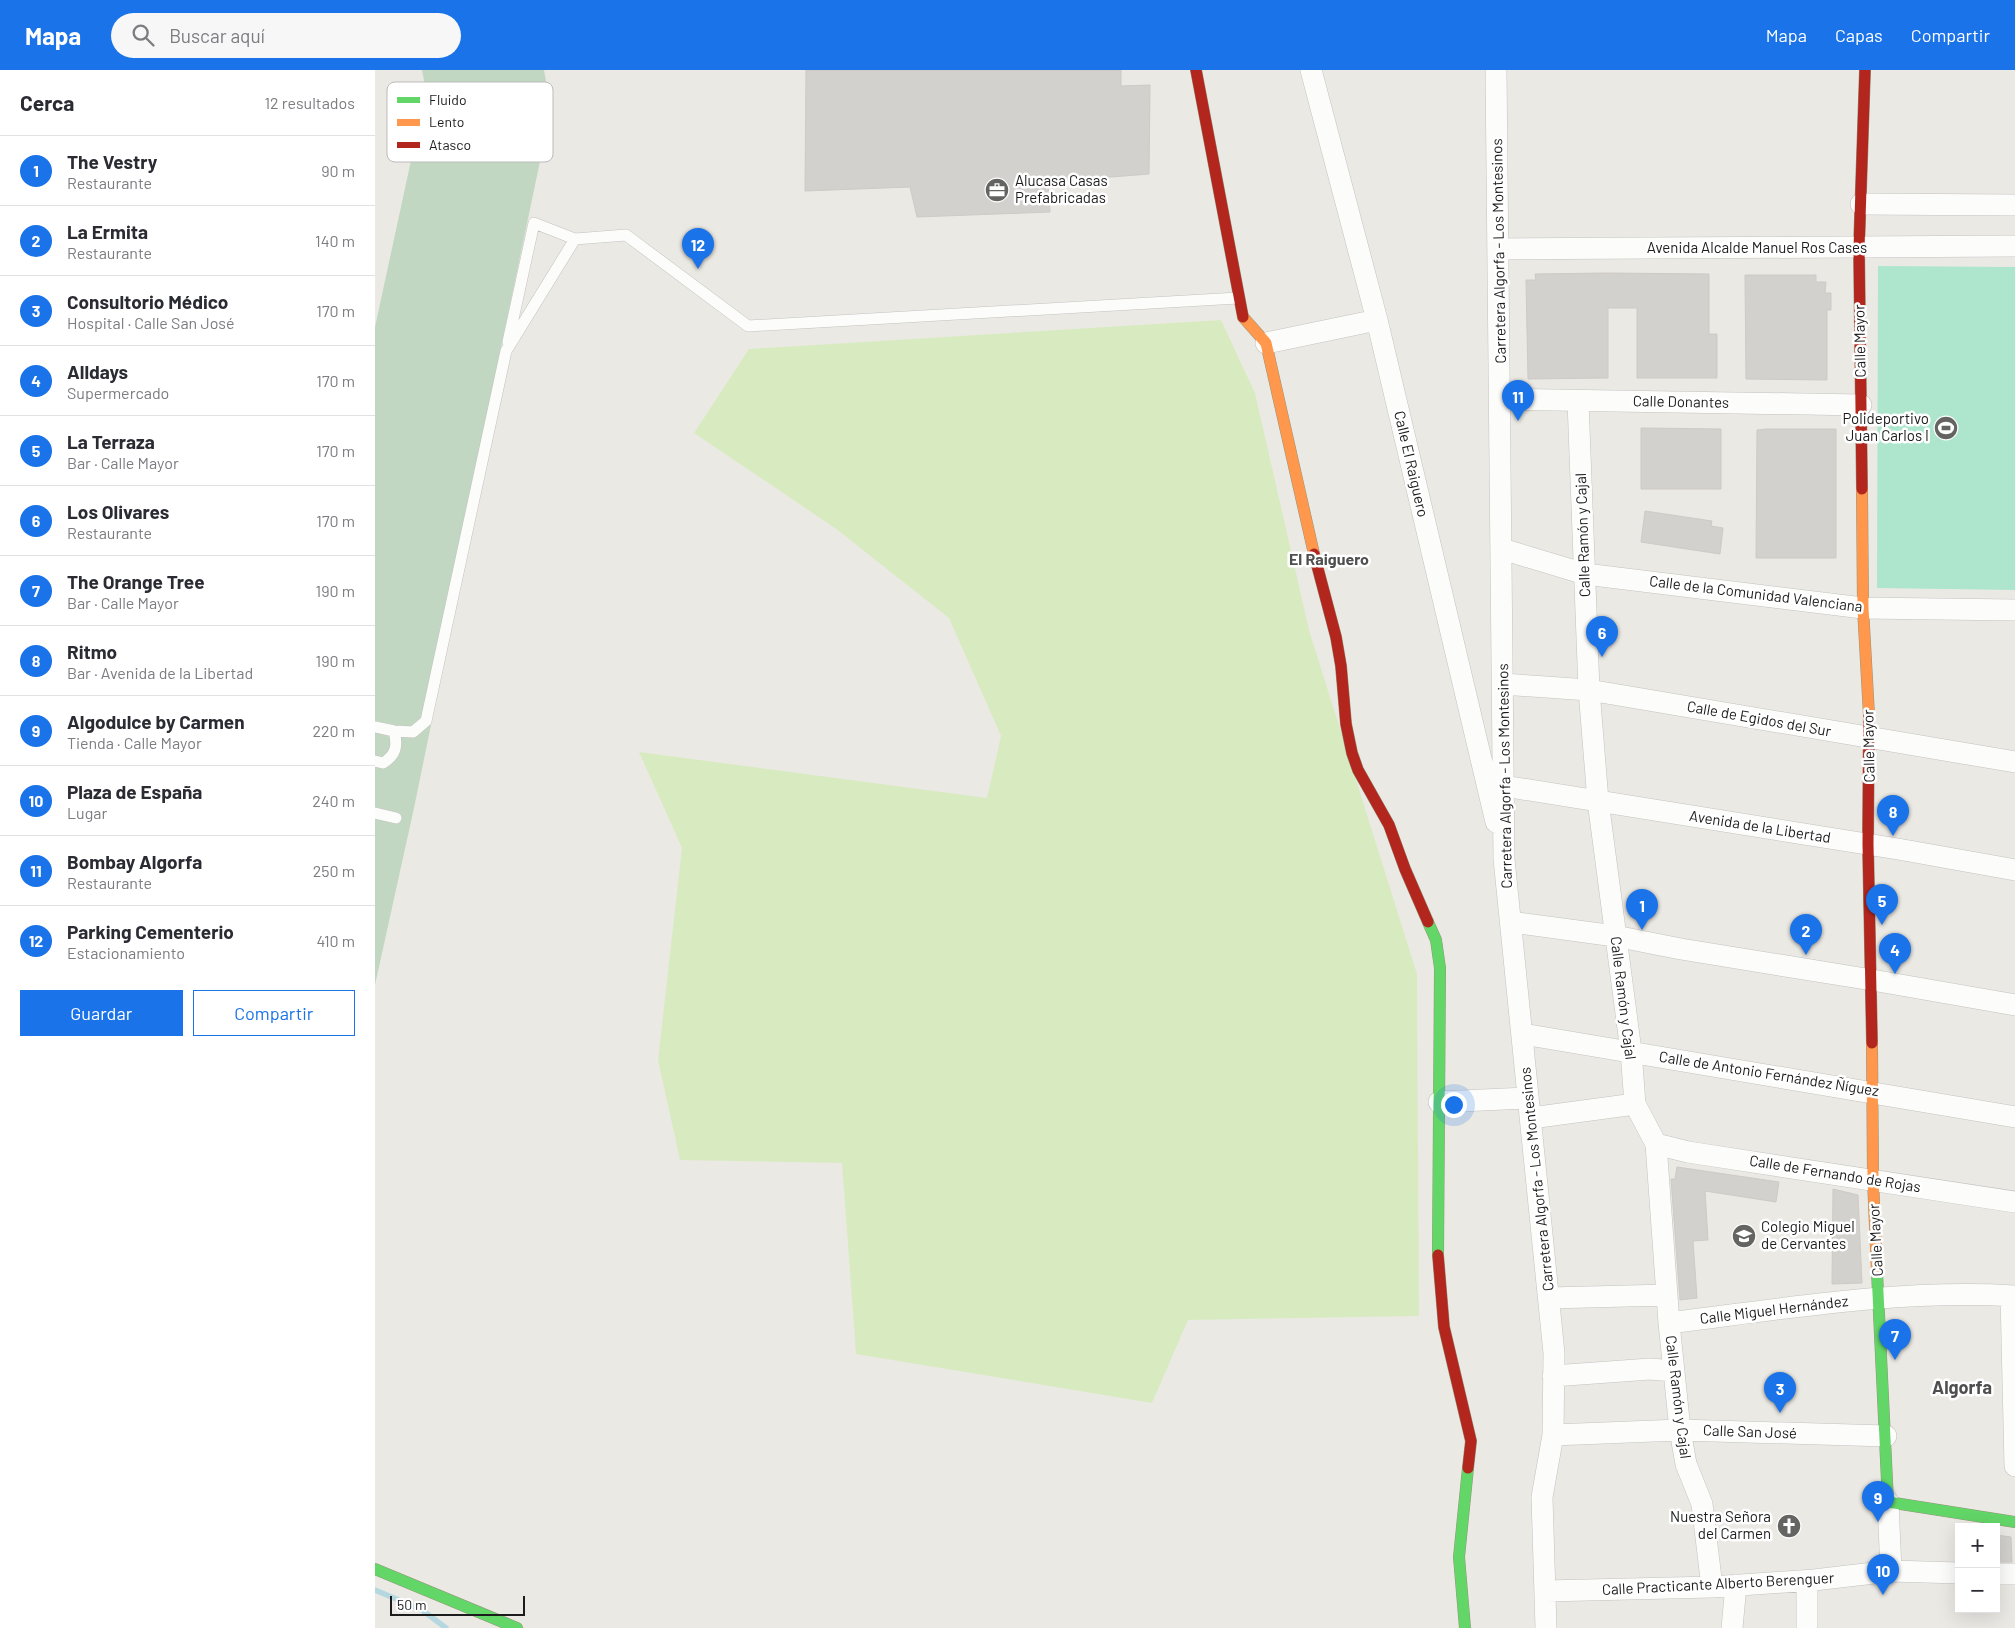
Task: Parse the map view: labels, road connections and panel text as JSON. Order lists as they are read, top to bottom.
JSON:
{
  "streets": {
    "street": [
      "Avenida Alcalde Manuel Ros Cases",
      "Carretera Algorfa - Los Montesinos",
      "Calle Mayor",
      "Calle Donantes",
      "Calle El Raiguero",
      "Calle Ramón y Cajal",
      "Calle de la Comunidad Valenciana",
      "Calle de Egidos del Sur",
      "Avenida de la Libertad",
      "Calle de Antonio Fernández Ñíguez",
      "Calle de Fernando de Rojas",
      "Calle Miguel Hernández",
      "Calle San José",
      "Calle Practicante Alberto Berenguer"
    ]
  },
  "crossings": [
    ["Avenida Alcalde Manuel Ros Cases", "Carretera Algorfa - Los Montesinos"],
    ["Avenida Alcalde Manuel Ros Cases", "Calle Mayor"],
    ["Carretera Algorfa - Los Montesinos", "Calle Donantes"],
    ["Carretera Algorfa - Los Montesinos", "Calle El Raiguero"],
    ["Carretera Algorfa - Los Montesinos", "Calle de la Comunidad Valenciana"],
    ["Carretera Algorfa - Los Montesinos", "Calle de Egidos del Sur"],
    ["Carretera Algorfa - Los Montesinos", "Avenida de la Libertad"],
    ["Carretera Algorfa - Los Montesinos", "Calle de Antonio Fernández Ñíguez"],
    ["Carretera Algorfa - Los Montesinos", "Calle San José"],
    ["Carretera Algorfa - Los Montesinos", "Calle Practicante Alberto Berenguer"],
    ["Calle Mayor", "Calle Donantes"],
    ["Calle Mayor", "Calle de la Comunidad Valenciana"],
    ["Calle Mayor", "Calle de Egidos del Sur"],
    ["Calle Mayor", "Avenida de la Libertad"],
    ["Calle Mayor", "Calle de Antonio Fernández Ñíguez"],
    ["Calle Mayor", "Calle de Fernando de Rojas"],
    ["Calle Mayor", "Calle Miguel Hernández"],
    ["Calle Mayor", "Calle San José"],
    ["Calle Mayor", "Calle Practicante Alberto Berenguer"],
    ["Calle Donantes", "Calle Ramón y Cajal"],
    ["Calle Ramón y Cajal", "Calle de la Comunidad Valenciana"],
    ["Calle Ramón y Cajal", "Calle de Egidos del Sur"],
    ["Calle Ramón y Cajal", "Avenida de la Libertad"],
    ["Calle Ramón y Cajal", "Calle de Antonio Fernández Ñíguez"],
    ["Calle Ramón y Cajal", "Calle de Fernando de Rojas"],
    ["Calle Ramón y Cajal", "Calle Miguel Hernández"],
    ["Calle Ramón y Cajal", "Calle San José"],
    ["Calle Ramón y Cajal", "Calle Practicante Alberto Berenguer"]
  ],
  "districts": ["El Raiguero", "Algorfa"],
  "places": {
    "office": ["Alucasa Casas Prefabricadas"],
    "sports": ["Polideportivo Juan Carlos I"],
    "school or university": ["Colegio Miguel de Cervantes"],
    "church": ["Nuestra Señora del Carmen"]
  },
  "legend": ["Fluido", "Lento", "Atasco"],
  "scale_bar": "50 m",
  "page": {
    "header": "Mapa",
    "search": "Buscar aquí",
    "nav": ["Mapa", "Capas", "Compartir"],
    "heading": ["Cerca", "12 resultados"],
    "list": [
      {
        "mark": "1",
        "name": "The Vestry",
        "note": "Restaurante",
        "value": "90 m"
      },
      {
        "mark": "2",
        "name": "La Ermita",
        "note": "Restaurante",
        "value": "140 m"
      },
      {
        "mark": "3",
        "name": "Consultorio Médico",
        "note": "Hospital · Calle San José",
        "value": "170 m"
      },
      {
        "mark": "4",
        "name": "Alldays",
        "note": "Supermercado",
        "value": "170 m"
      },
      {
        "mark": "5",
        "name": "La Terraza",
        "note": "Bar · Calle Mayor",
        "value": "170 m"
      },
      {
        "mark": "6",
        "name": "Los Olivares",
        "note": "Restaurante",
        "value": "170 m"
      },
      {
        "mark": "7",
        "name": "The Orange Tree",
        "note": "Bar · Calle Mayor",
        "value": "190 m"
      },
      {
        "mark": "8",
        "name": "Ritmo",
        "note": "Bar · Avenida de la Libertad",
        "value": "190 m"
      },
      {
        "mark": "9",
        "name": "Algodulce by Carmen",
        "note": "Tienda · Calle Mayor",
        "value": "220 m"
      },
      {
        "mark": "10",
        "name": "Plaza de España",
        "note": "Lugar",
        "value": "240 m"
      },
      {
        "mark": "11",
        "name": "Bombay Algorfa",
        "note": "Restaurante",
        "value": "250 m"
      },
      {
        "mark": "12",
        "name": "Parking Cementerio",
        "note": "Estacionamiento",
        "value": "410 m"
      }
    ],
    "pins": [
      "12",
      "11",
      "6",
      "8",
      "5",
      "1",
      "2",
      "4",
      "7",
      "3",
      "9",
      "10"
    ],
    "buttons": ["Guardar", "Compartir"],
    "map_buttons": ["+", "−"],
    "scale": "50 m"
  }
}
